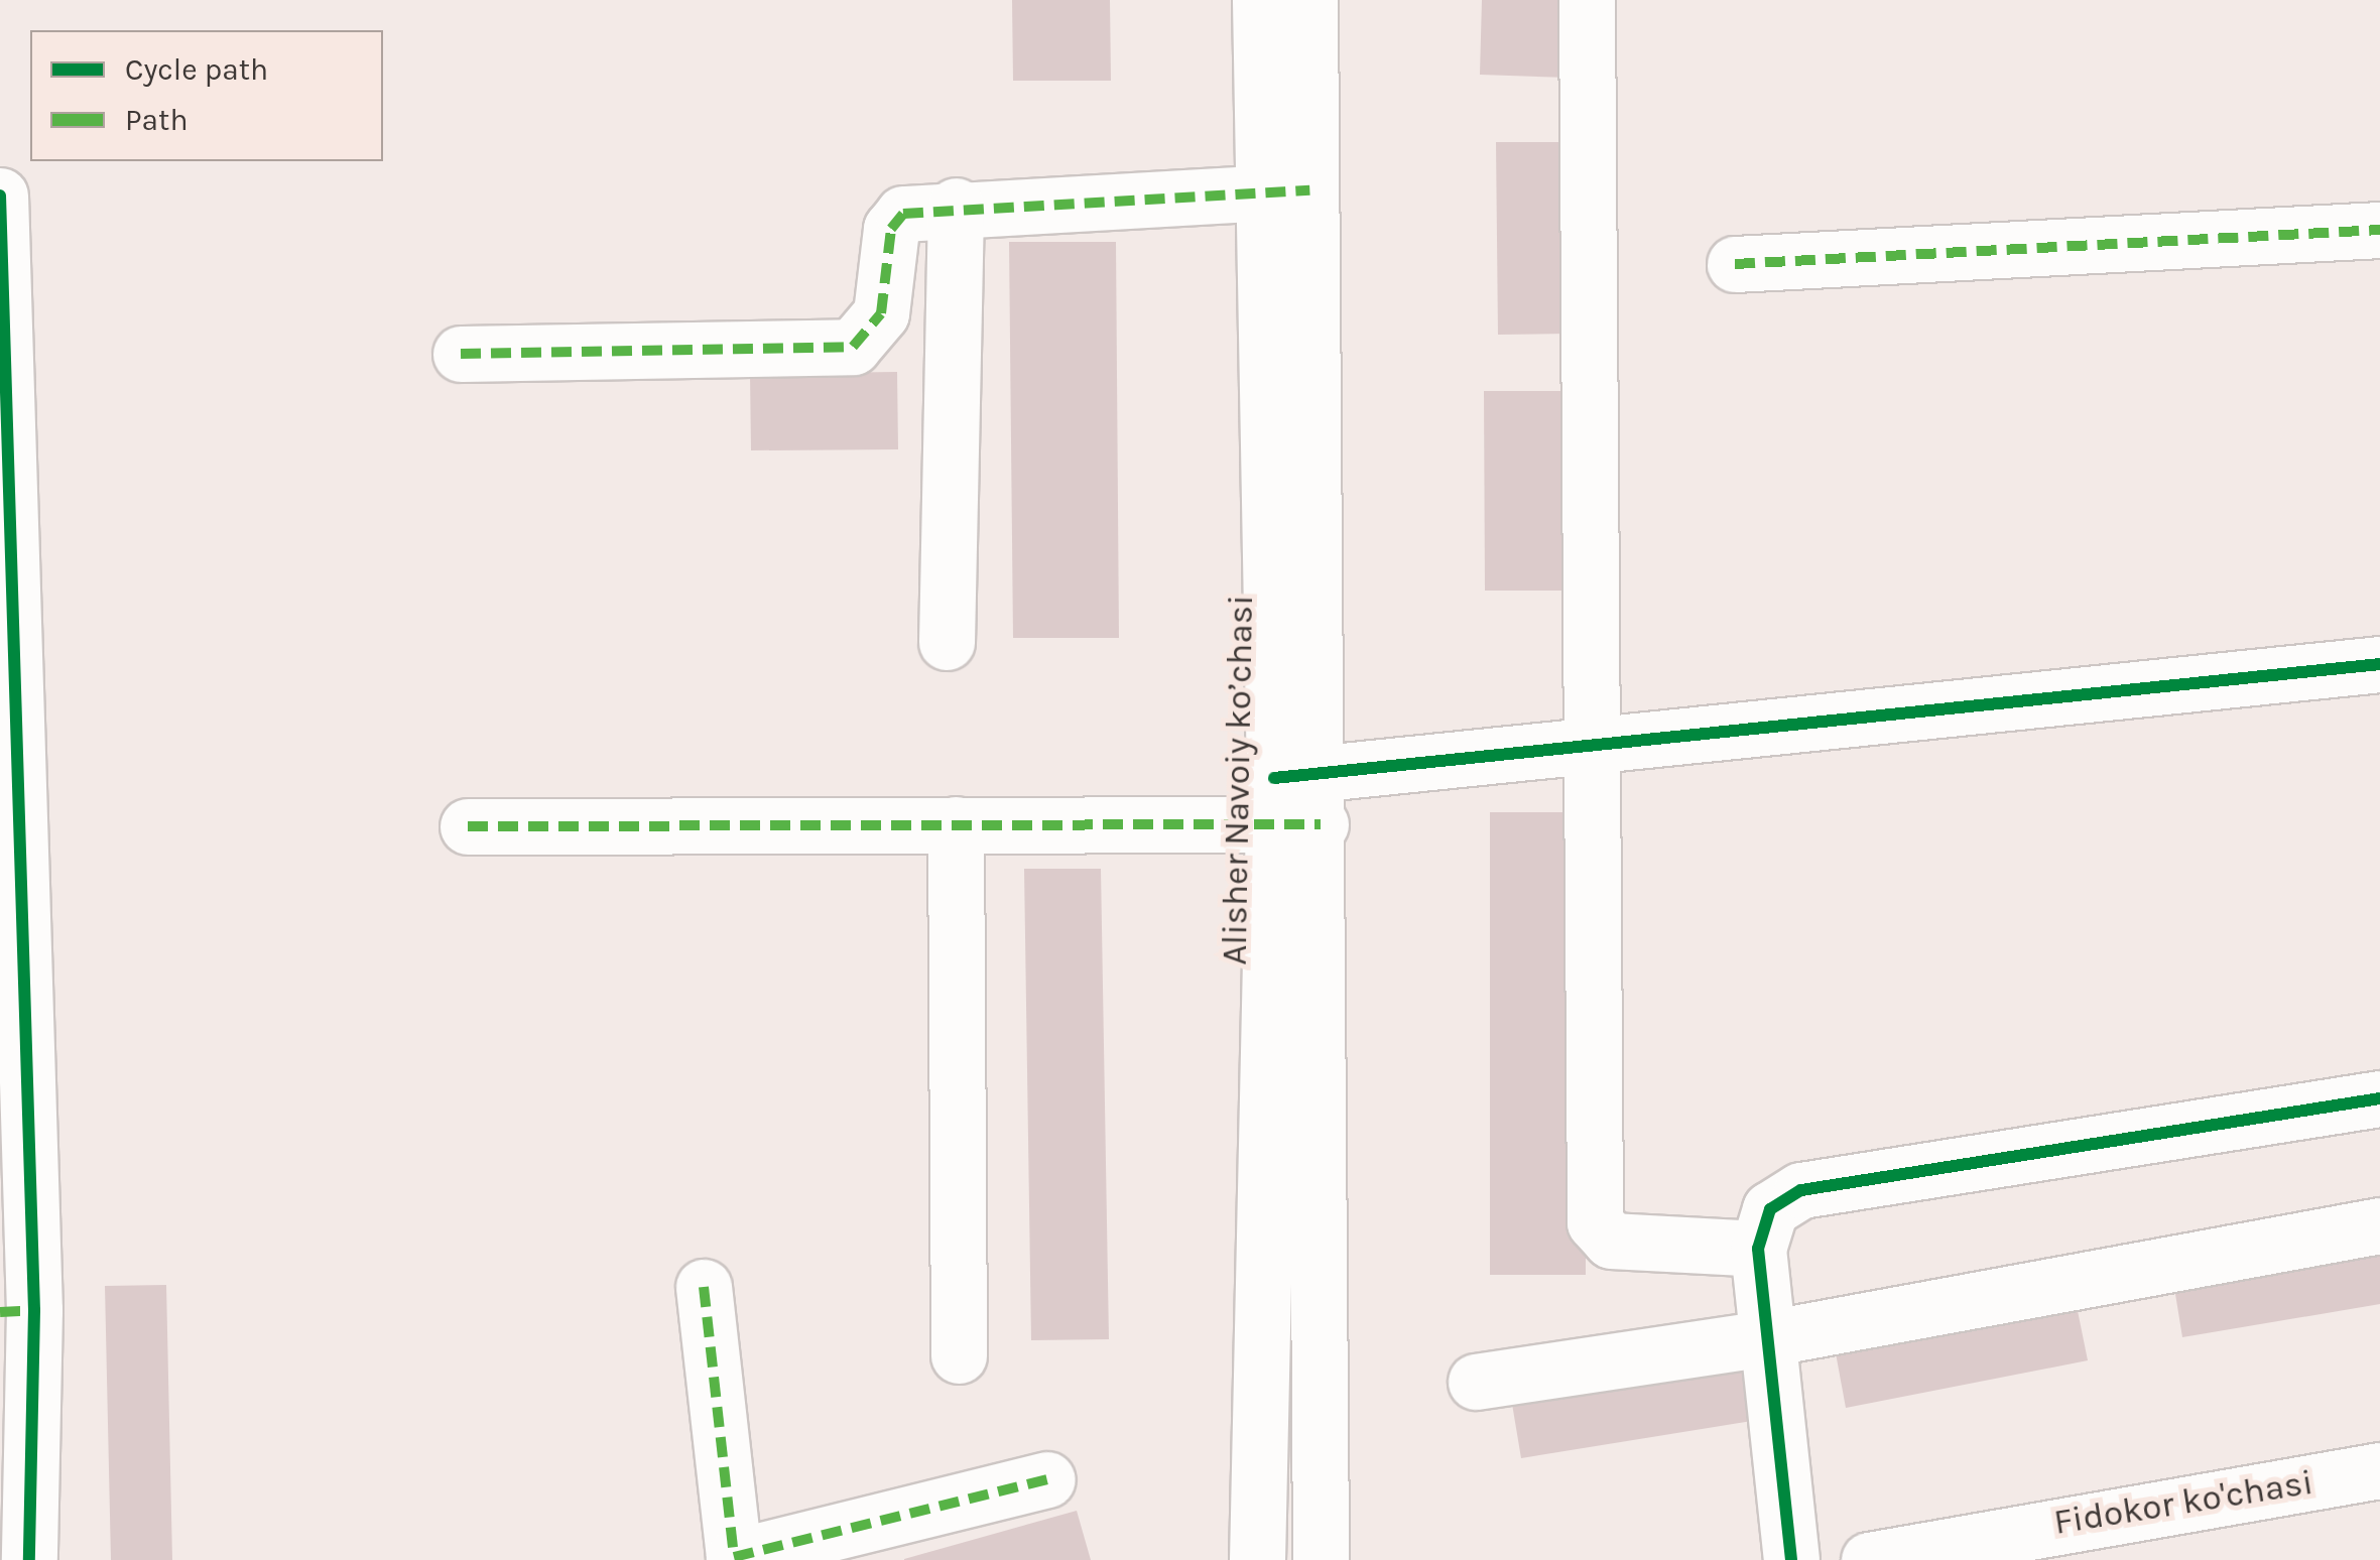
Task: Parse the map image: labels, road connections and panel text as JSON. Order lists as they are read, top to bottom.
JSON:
{
  "streets": {
    "street": ["Alisher Navoiy ko’chasi", "Fidokor ko'chasi"]
  },
  "legend": ["Cycle path", "Path"]
}
